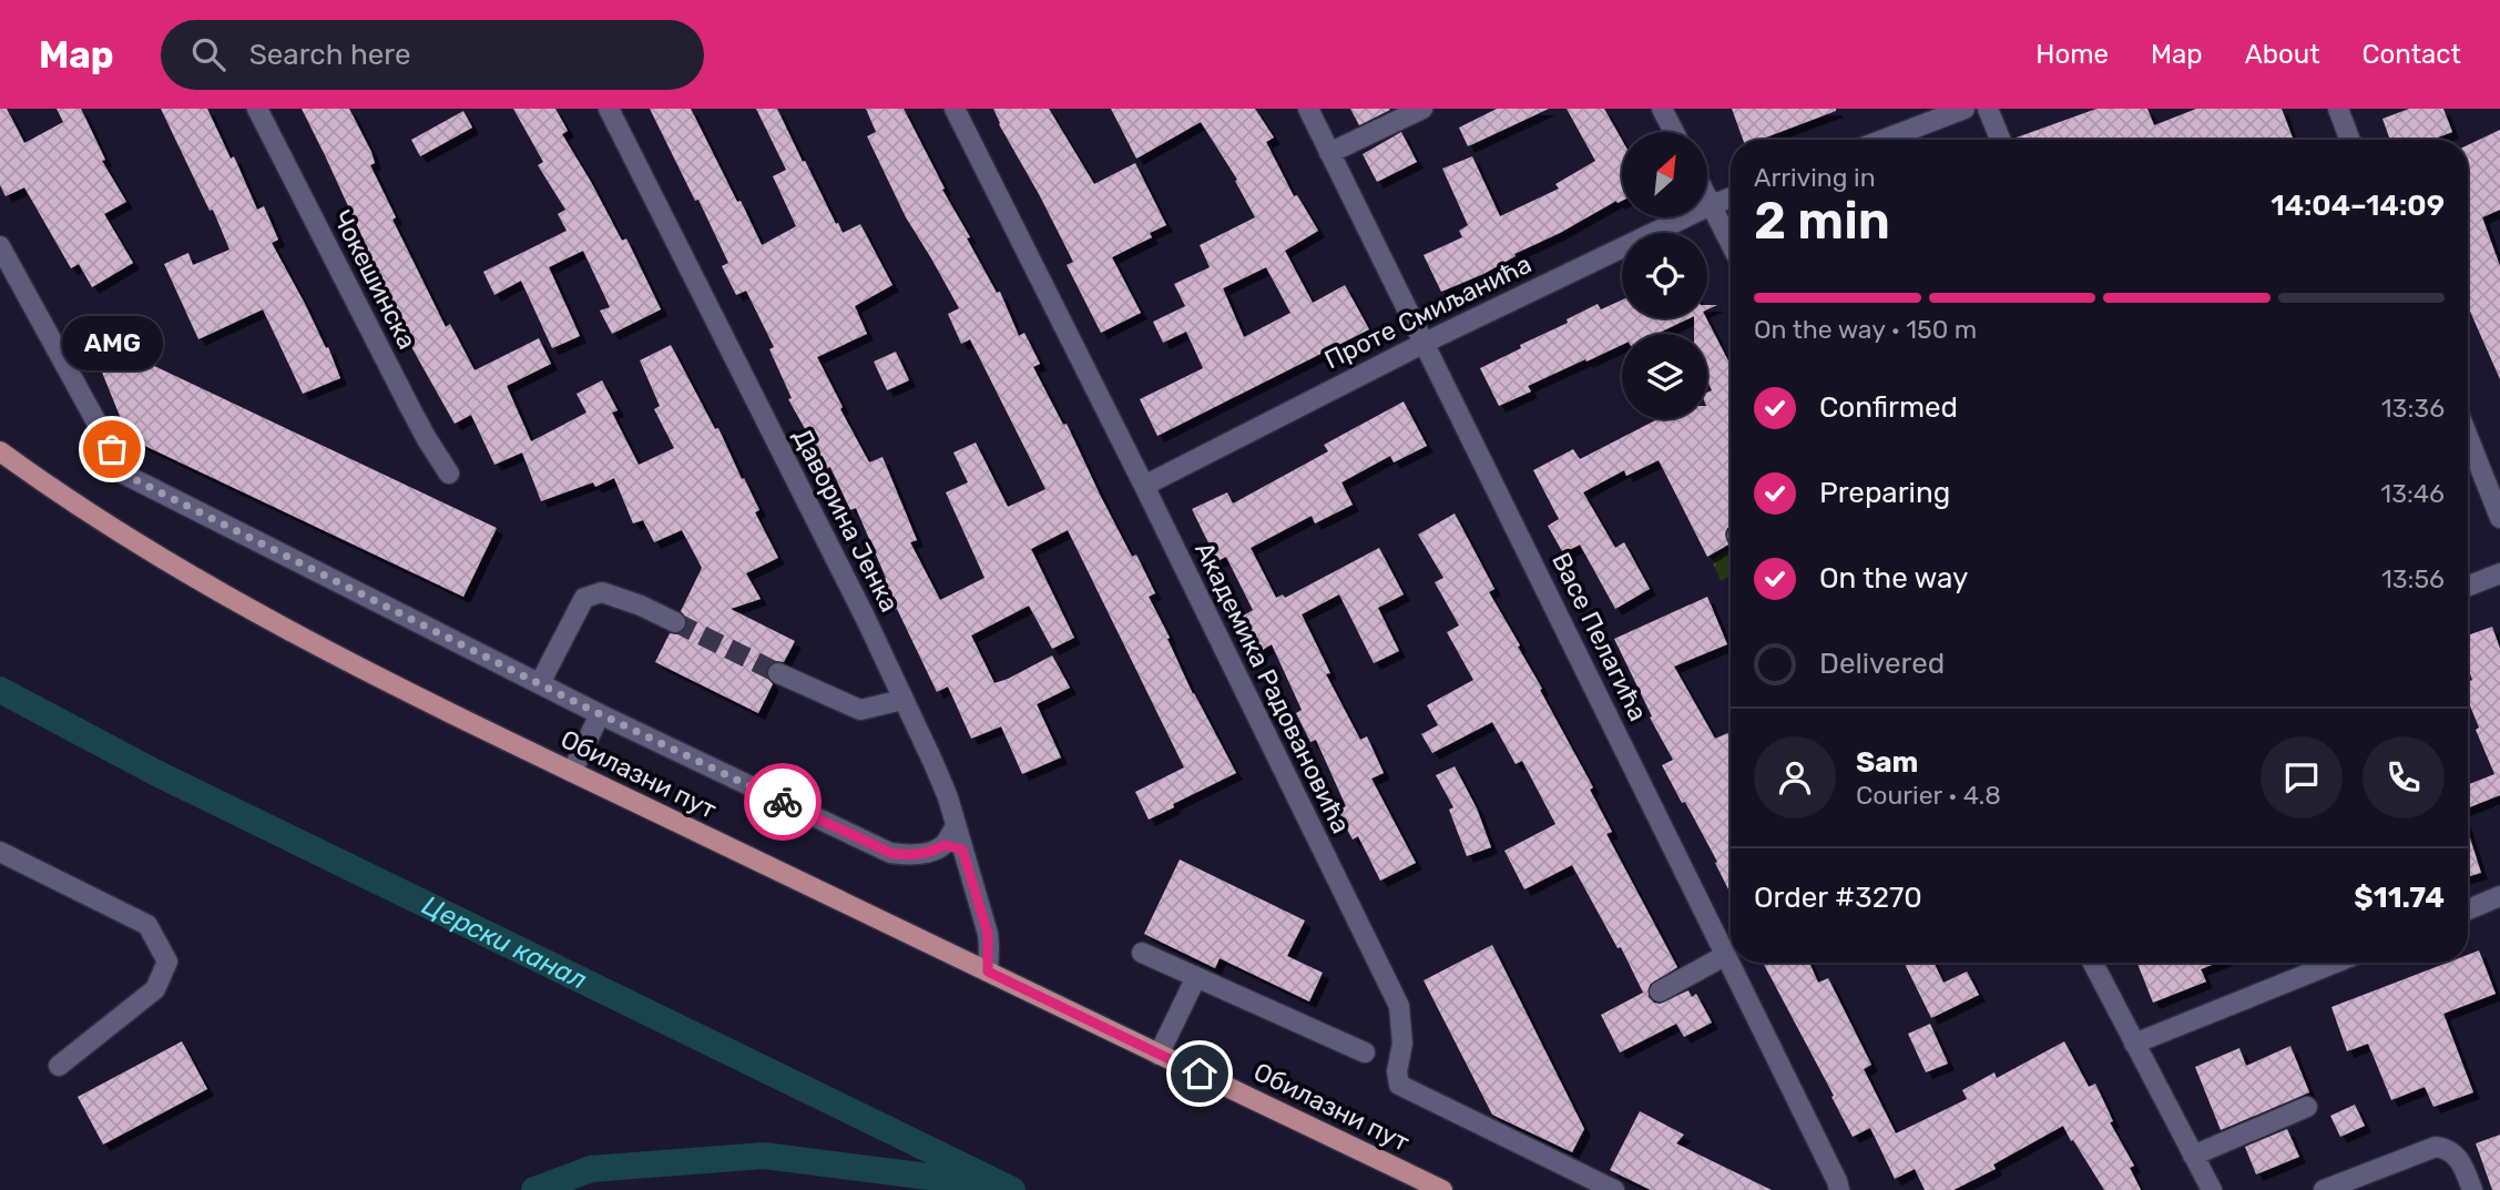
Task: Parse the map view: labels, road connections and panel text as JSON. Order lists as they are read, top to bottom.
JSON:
{
  "streets": {
    "main road": ["Обилазни пут"],
    "street": [
      "Чокешинска",
      "Проте Смиљанића",
      "Даворина Јенка",
      "Васе Пелагића",
      "Академика Радовановића"
    ]
  },
  "crossings": [
    ["Проте Смиљанића", "Васе Пелагића"],
    ["Проте Смиљанића", "Академика Радовановића"],
    ["Даворина Јенка", "Обилазни пут"]
  ],
  "water": ["Церски канал"],
  "places": ["AMG"],
  "north": "top right",
  "page": {
    "header": "Map",
    "search": "Search here",
    "nav": [
      "Home",
      "Map",
      "About",
      "Contact"
    ],
    "heading": ["2 min", "Arriving in", "14:04–14:09"],
    "panel": [
      "Sam",
      "Courier · 4.8",
      "Order #3270",
      "$11.74"
    ],
    "bar": "On the way · 150 m",
    "bubble": "AMG",
    "list": [
      ["Confirmed", "13:36"],
      ["Preparing", "13:46"],
      ["On the way", "13:56"],
      "Delivered"
    ]
  }
}
